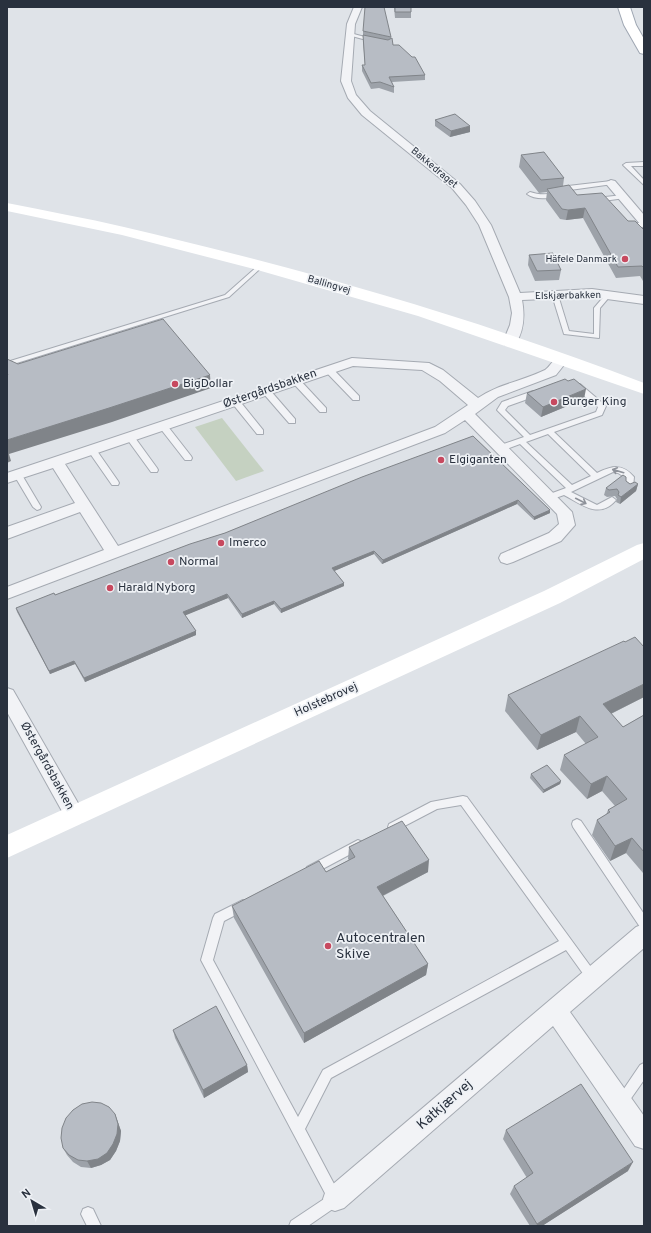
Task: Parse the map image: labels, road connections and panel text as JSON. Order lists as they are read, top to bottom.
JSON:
{
  "streets": {
    "main road": ["Ballingvej", "Holstebrovej"],
    "street": [
      "Bakkedraget",
      "Elskjærbakken",
      "Østergårdsbakken",
      "Katkjærvej"
    ]
  },
  "crossings": [
    ["Bakkedraget", "Ballingvej"],
    ["Bakkedraget", "Elskjærbakken"],
    ["Østergårdsbakken", "Holstebrovej"]
  ],
  "places": [
    "Häfele Danmark",
    "BigDollar",
    "Burger King",
    "Elgiganten",
    "Imerco",
    "Normal",
    "Harald Nyborg",
    "Autocentralen Skive"
  ],
  "north": "top left"
}
